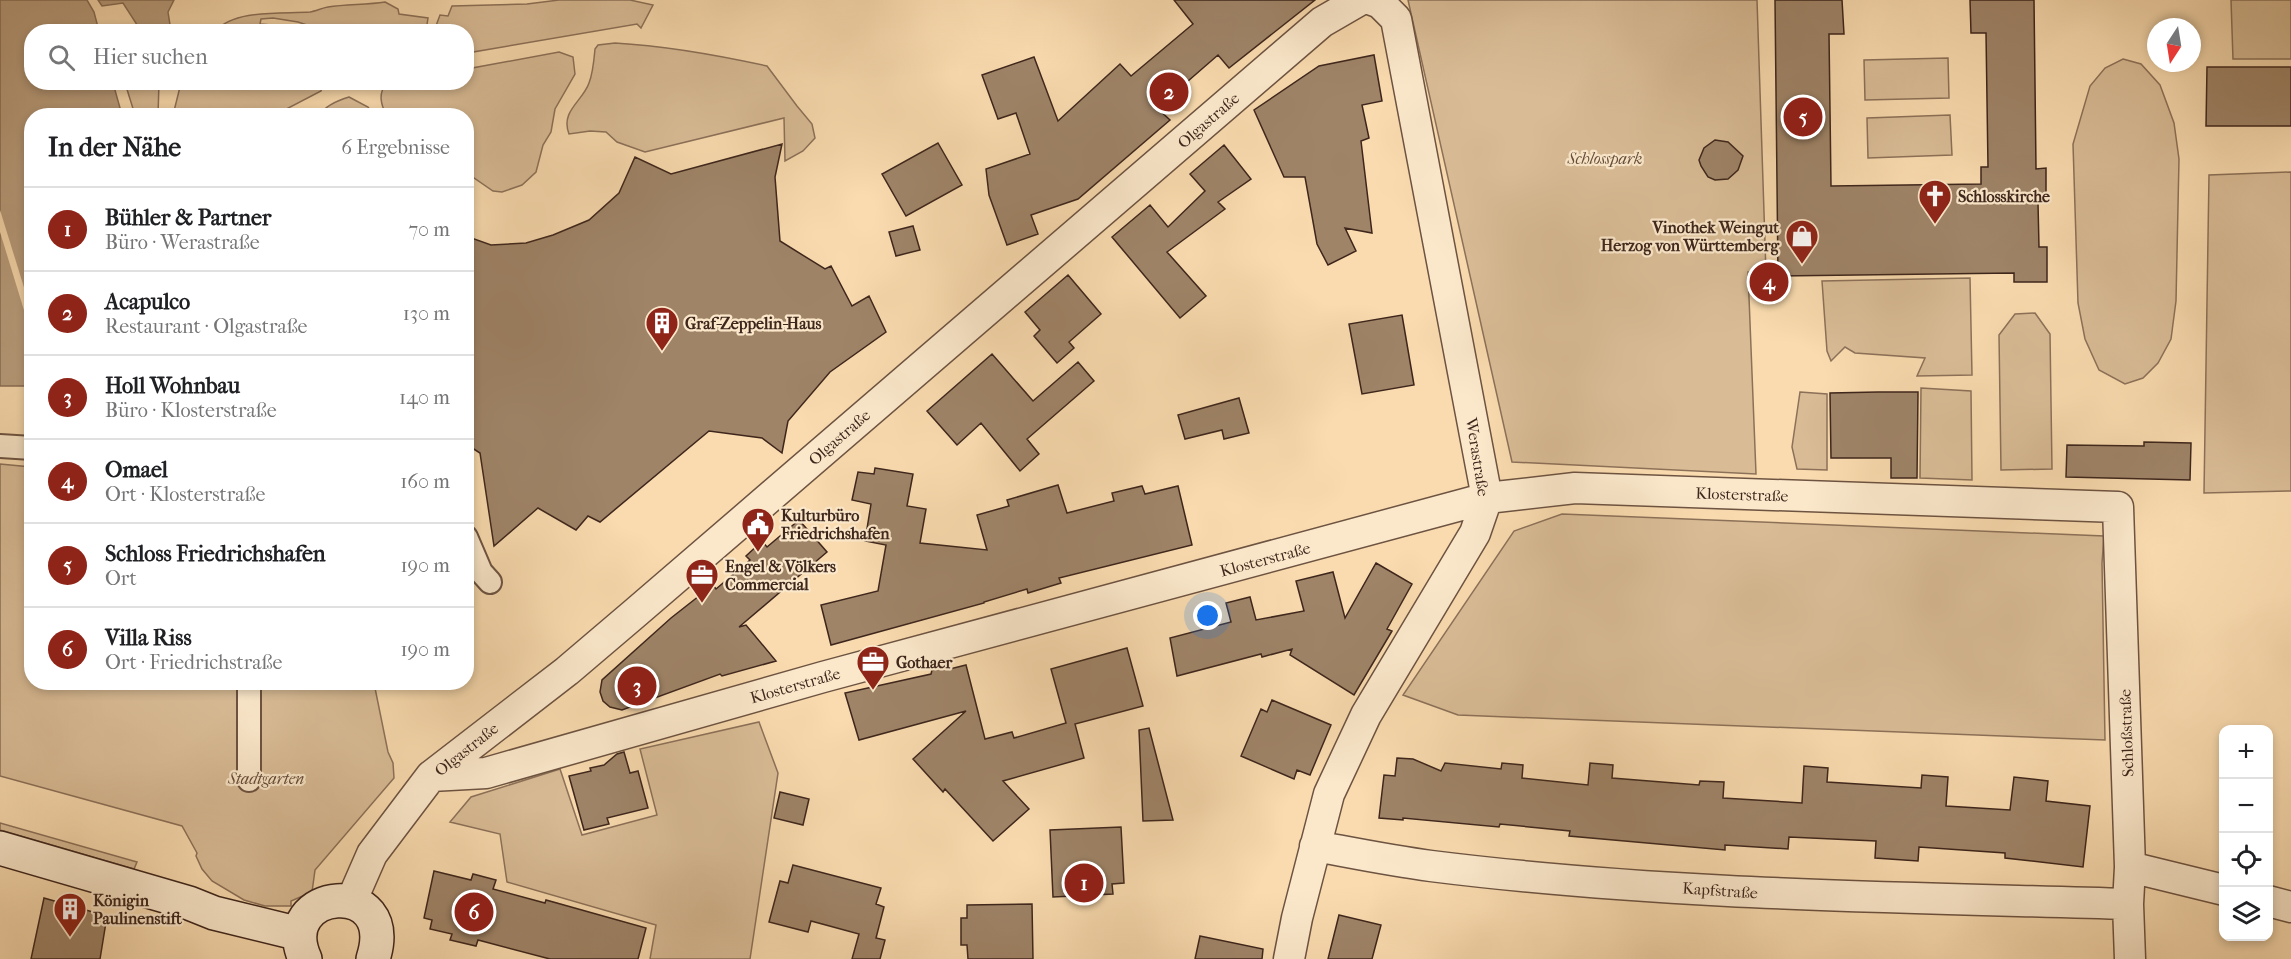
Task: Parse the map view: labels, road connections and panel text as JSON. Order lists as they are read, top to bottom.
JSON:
{
  "streets": {
    "street": [
      "Olgastraße",
      "Werastraße",
      "Klosterstraße",
      "Schloßstraße",
      "Kapfstraße"
    ]
  },
  "crossings": [
    ["Olgastraße", "Klosterstraße"],
    ["Werastraße", "Klosterstraße"],
    ["Werastraße", "Kapfstraße"],
    ["Klosterstraße", "Schloßstraße"],
    ["Schloßstraße", "Kapfstraße"]
  ],
  "parks": ["Schlosspark", "Stadtgarten"],
  "places": {
    "church": ["Schlosskirche"],
    "shop": ["Vinothek Weingut Herzog von Württemberg"],
    "building": ["Graf-Zeppelin-Haus", "Königin Paulinenstift"],
    "public building": ["Kulturbüro Friedrichshafen"],
    "office": ["Engel & Völkers Commercial", "Gothaer"]
  },
  "north": "bottom",
  "page": {
    "search": "Hier suchen",
    "pins": [
      "2",
      "5",
      "4",
      "3",
      "1",
      "6"
    ],
    "heading": ["In der Nähe", "6 Ergebnisse"],
    "list": [
      {
        "mark": "1",
        "name": "Bühler & Partner",
        "note": "Büro · Werastraße",
        "value": "70 m"
      },
      {
        "mark": "2",
        "name": "Acapulco",
        "note": "Restaurant · Olgastraße",
        "value": "130 m"
      },
      {
        "mark": "3",
        "name": "Holl Wohnbau",
        "note": "Büro · Klosterstraße",
        "value": "140 m"
      },
      {
        "mark": "4",
        "name": "Omael",
        "note": "Ort · Klosterstraße",
        "value": "160 m"
      },
      {
        "mark": "5",
        "name": "Schloss Friedrichshafen",
        "note": "Ort",
        "value": "190 m"
      },
      {
        "mark": "6",
        "name": "Villa Riss",
        "note": "Ort · Friedrichstraße",
        "value": "190 m"
      }
    ],
    "map_buttons": ["+", "−"]
  }
}
